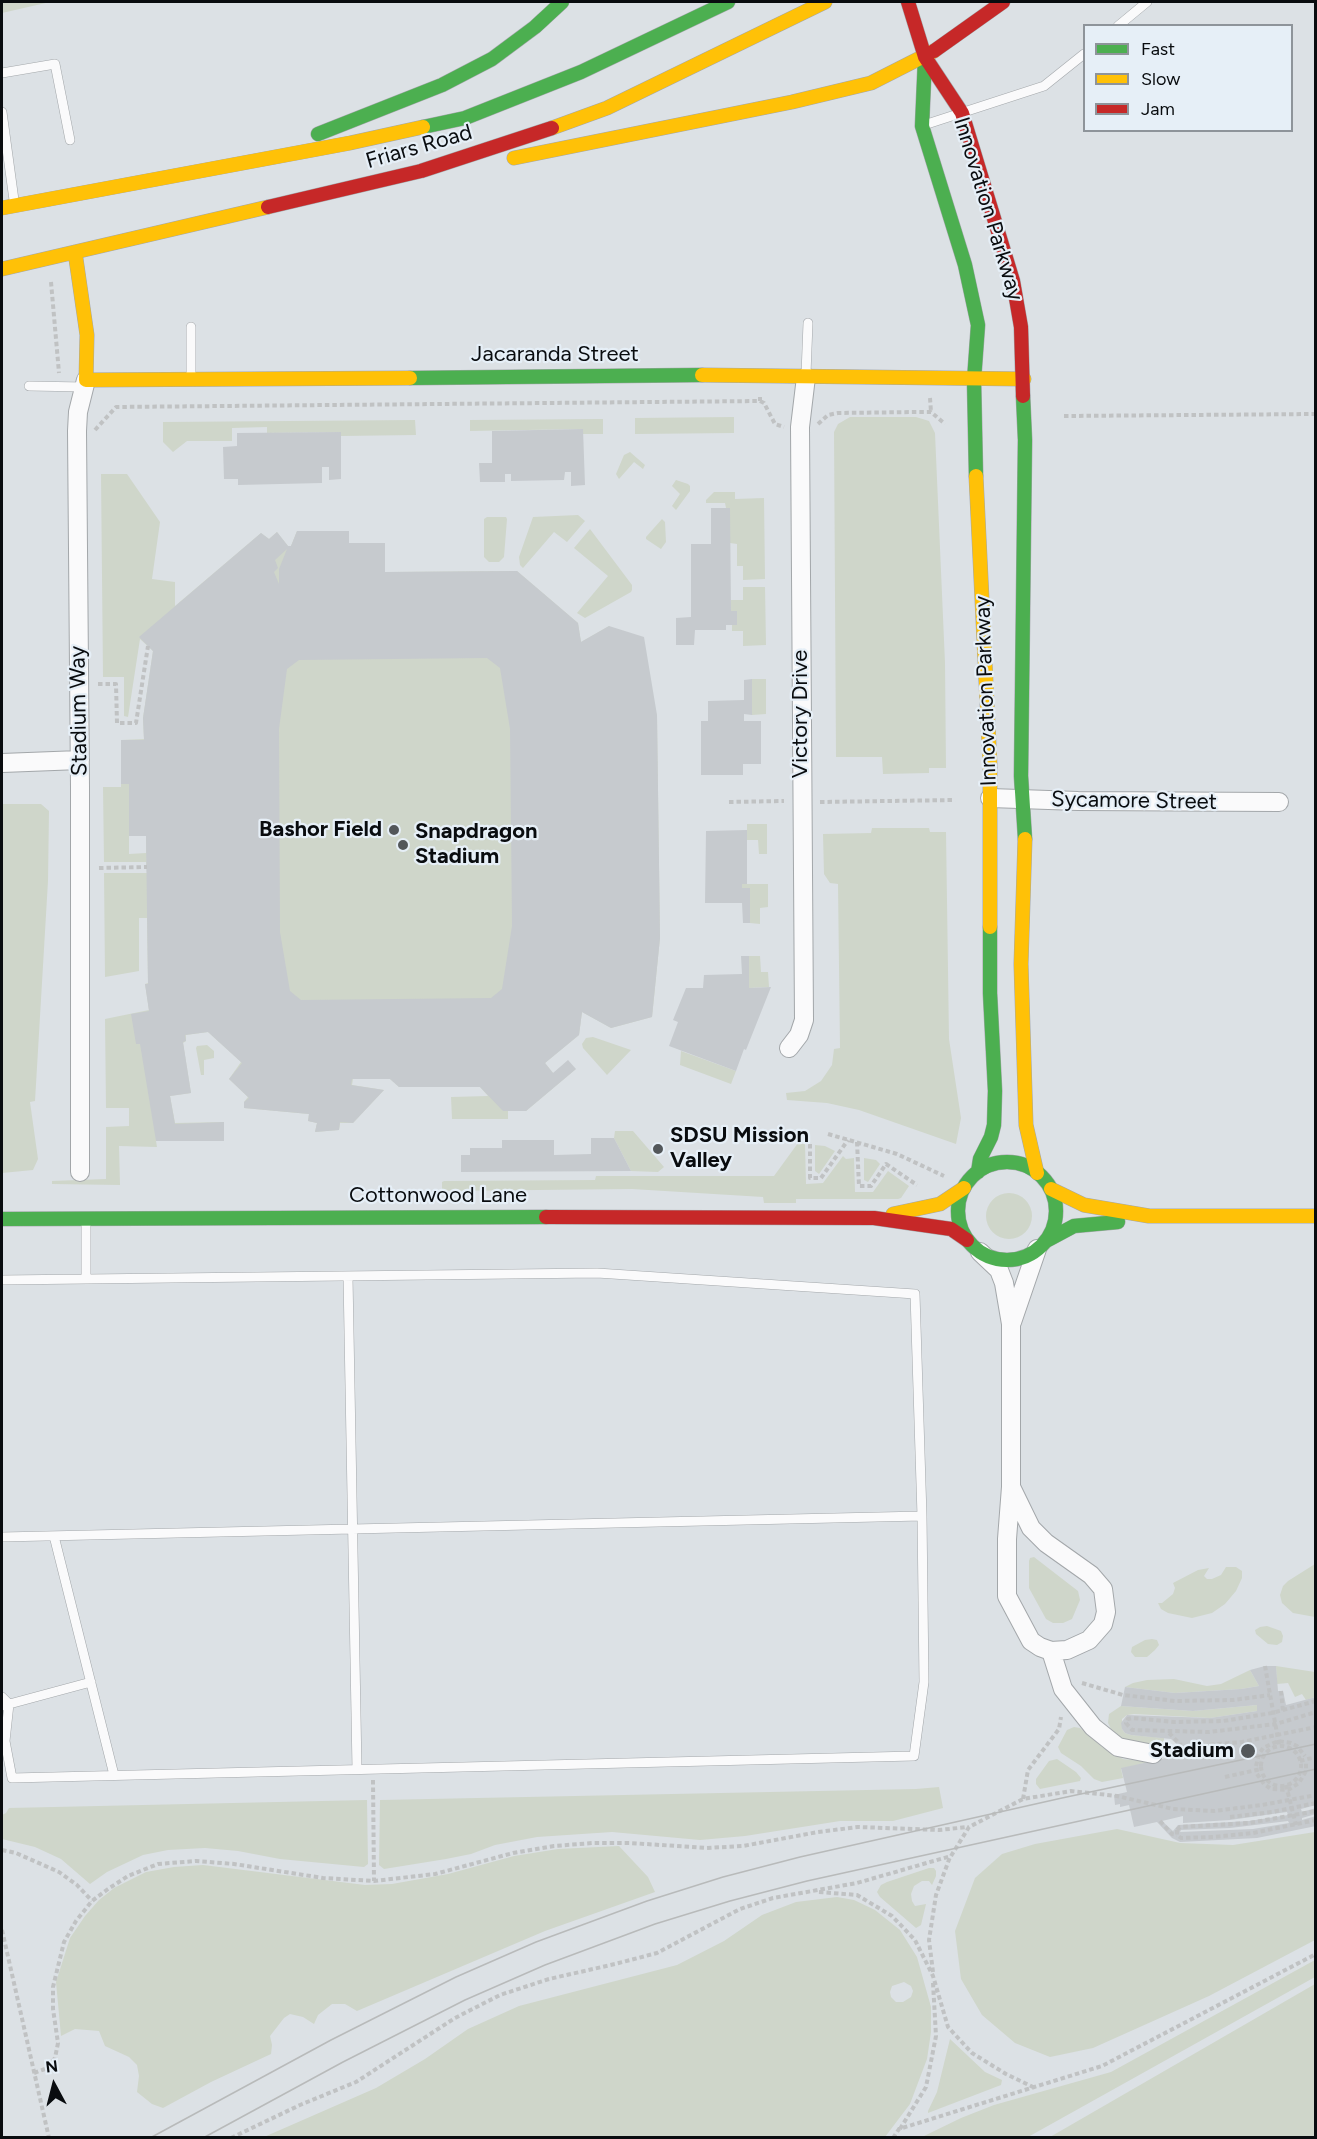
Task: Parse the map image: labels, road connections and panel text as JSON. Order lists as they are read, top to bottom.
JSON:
{
  "streets": {
    "main road": [
      "Friars Road",
      "Innovation Parkway",
      "Jacaranda Street",
      "Stadium Way",
      "Cottonwood Lane"
    ],
    "street": ["Victory Drive", "Sycamore Street"]
  },
  "crossings": [
    ["Friars Road", "Stadium Way"],
    ["Innovation Parkway", "Jacaranda Street"],
    ["Innovation Parkway", "Sycamore Street"],
    ["Innovation Parkway", "Cottonwood Lane"],
    ["Jacaranda Street", "Stadium Way"],
    ["Jacaranda Street", "Victory Drive"]
  ],
  "places": [
    "Bashor Field",
    "Snapdragon Stadium",
    "SDSU Mission Valley",
    "Stadium"
  ],
  "legend": ["Fast", "Slow", "Jam"],
  "north": "top"
}
